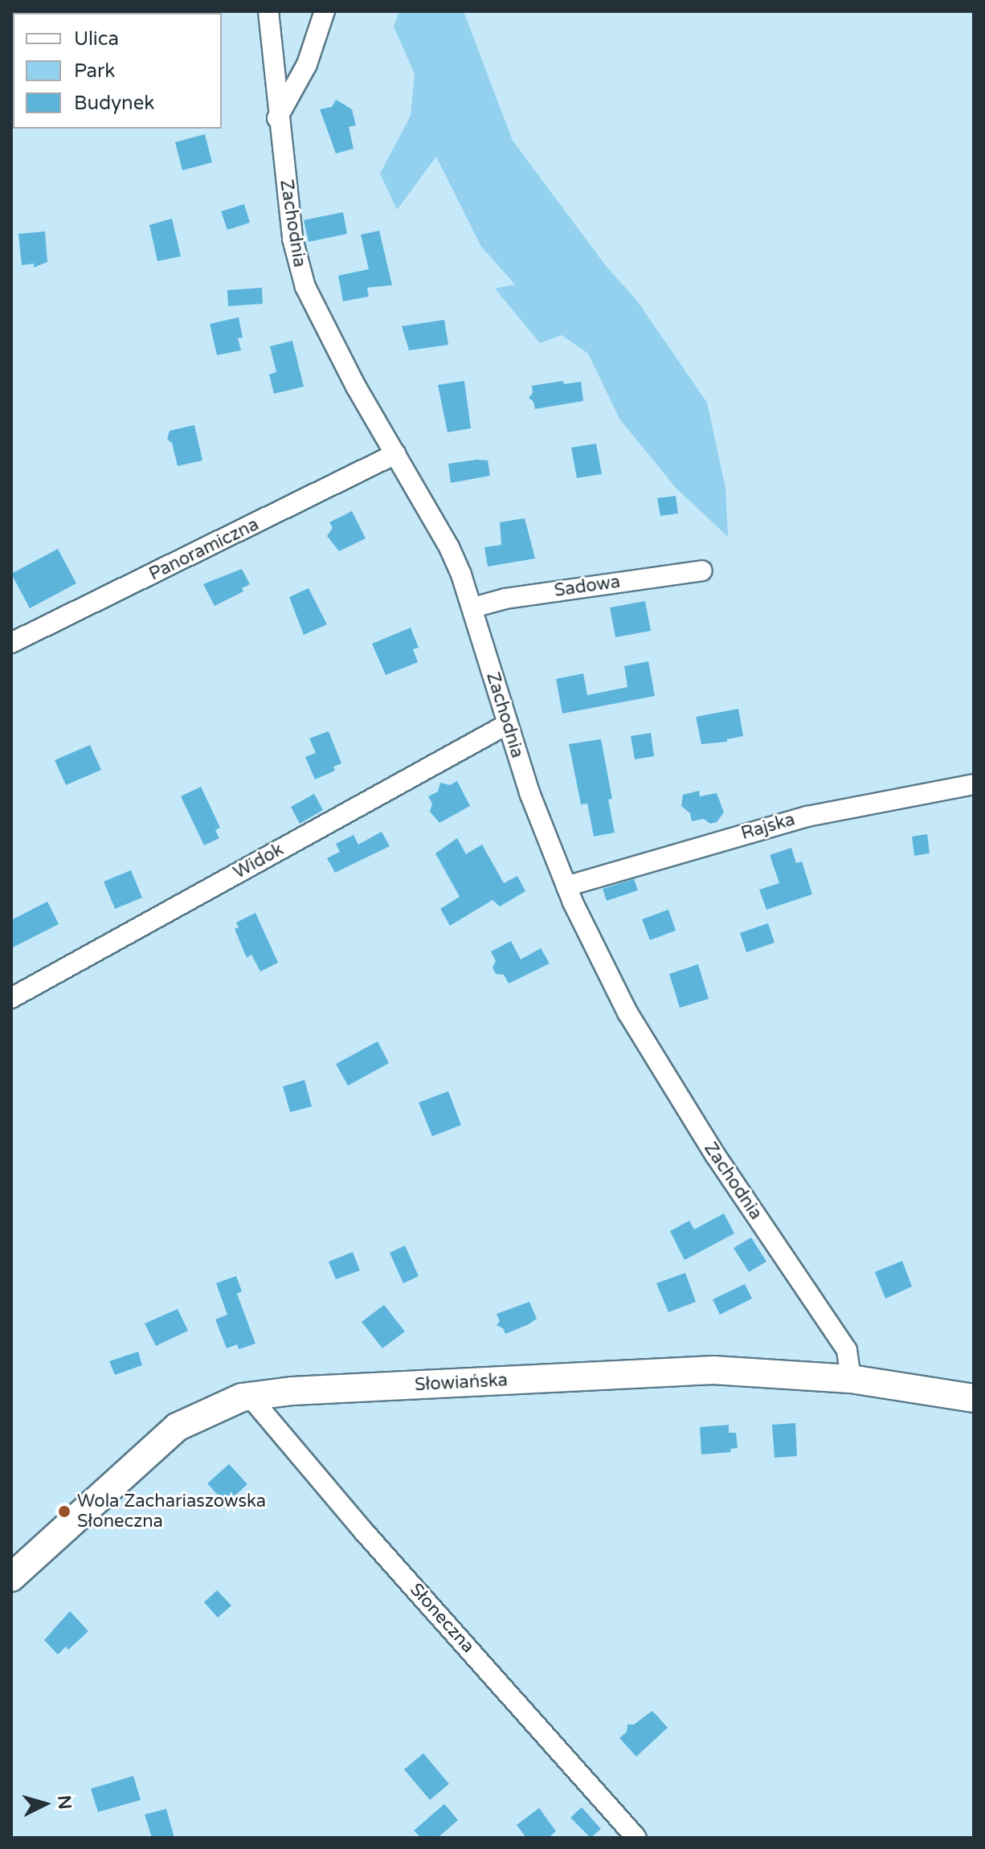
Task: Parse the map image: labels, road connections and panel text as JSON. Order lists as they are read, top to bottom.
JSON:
{
  "streets": {
    "street": [
      "Zachodnia",
      "Panoramiczna",
      "Sadowa",
      "Rajska",
      "Widok",
      "Słowiańska",
      "Słoneczna"
    ]
  },
  "crossings": [
    ["Zachodnia", "Panoramiczna"],
    ["Zachodnia", "Sadowa"],
    ["Zachodnia", "Rajska"],
    ["Zachodnia", "Widok"],
    ["Zachodnia", "Słowiańska"],
    ["Słowiańska", "Słoneczna"]
  ],
  "places": ["Wola Zachariaszowska Słoneczna"],
  "legend": ["Ulica", "Park", "Budynek"],
  "north": "right"
}
